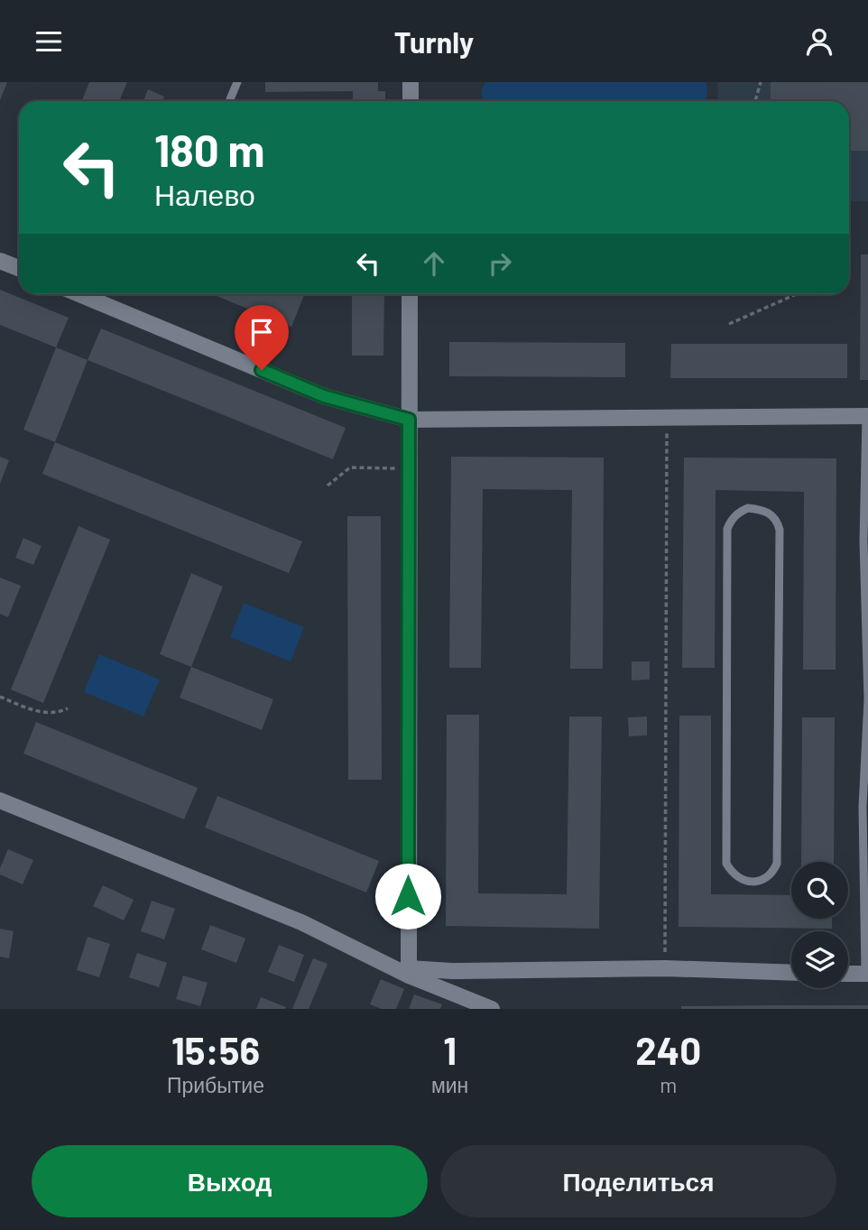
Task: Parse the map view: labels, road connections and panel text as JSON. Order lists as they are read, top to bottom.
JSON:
{
  "page": {
    "header": "Turnly",
    "turn": ["180 m", "Налево"],
    "eta": [
      "15:56",
      "Прибытие",
      "1",
      "мин",
      "240",
      "m"
    ],
    "buttons": ["Выход", "Поделиться"]
  }
}
